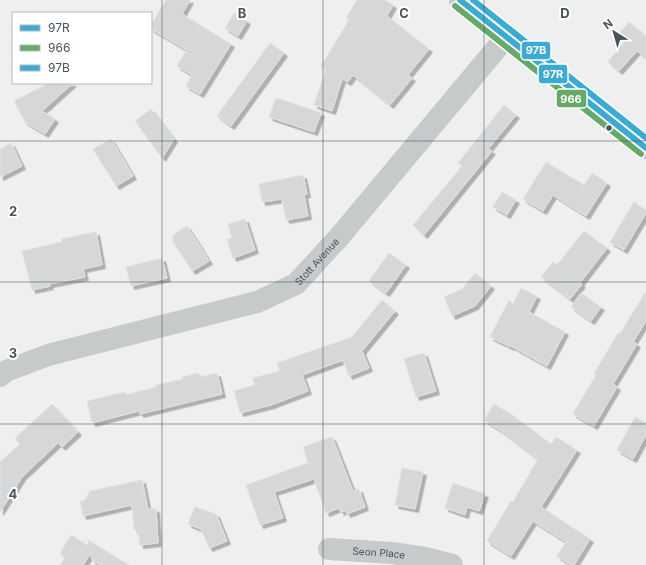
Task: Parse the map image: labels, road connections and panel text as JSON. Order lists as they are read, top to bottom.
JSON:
{
  "streets": {
    "street": ["Stott Avenue", "Seon Place"]
  },
  "lines": ["transit line 97R", "transit line 97B", "transit line 966"],
  "legend": ["97R", "966", "97B"],
  "north": "top left",
  "grid": {
    "columns": ["B", "C", "D"],
    "rows": ["2", "3", "4"]
  }
}
